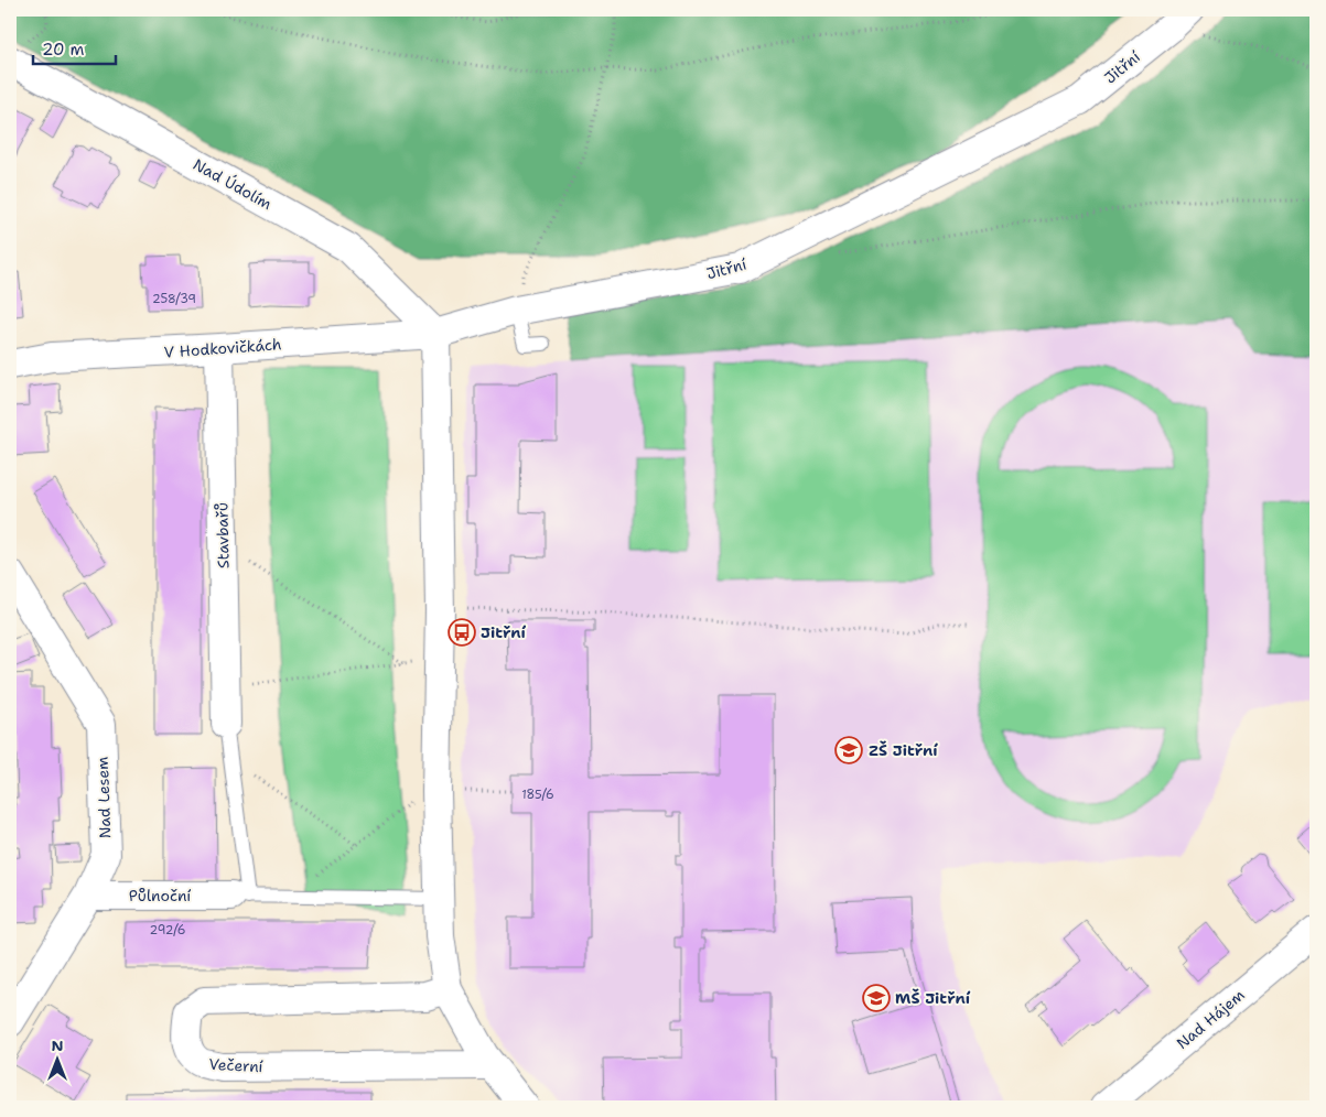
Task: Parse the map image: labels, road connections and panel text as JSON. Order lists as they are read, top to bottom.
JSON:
{
  "streets": {
    "street": [
      "Jitřní",
      "Nad Údolím",
      "V Hodkovičkách",
      "Stavbařů",
      "Nad Lesem",
      "Půlnoční",
      "Nad Hájem",
      "Večerní"
    ]
  },
  "crossings": [
    ["Jitřní", "Nad Údolím"],
    ["Jitřní", "V Hodkovičkách"],
    ["Nad Údolím", "V Hodkovičkách"],
    ["V Hodkovičkách", "Stavbařů"],
    ["Nad Lesem", "Půlnoční"]
  ],
  "places": {
    "bus stop": ["Jitřní"],
    "school or university": ["ZŠ Jitřní", "MŠ Jitřní"]
  },
  "house_numbers": ["258/39", "185/6", "292/6"],
  "scale_bar": "20 m",
  "north": "top"
}
